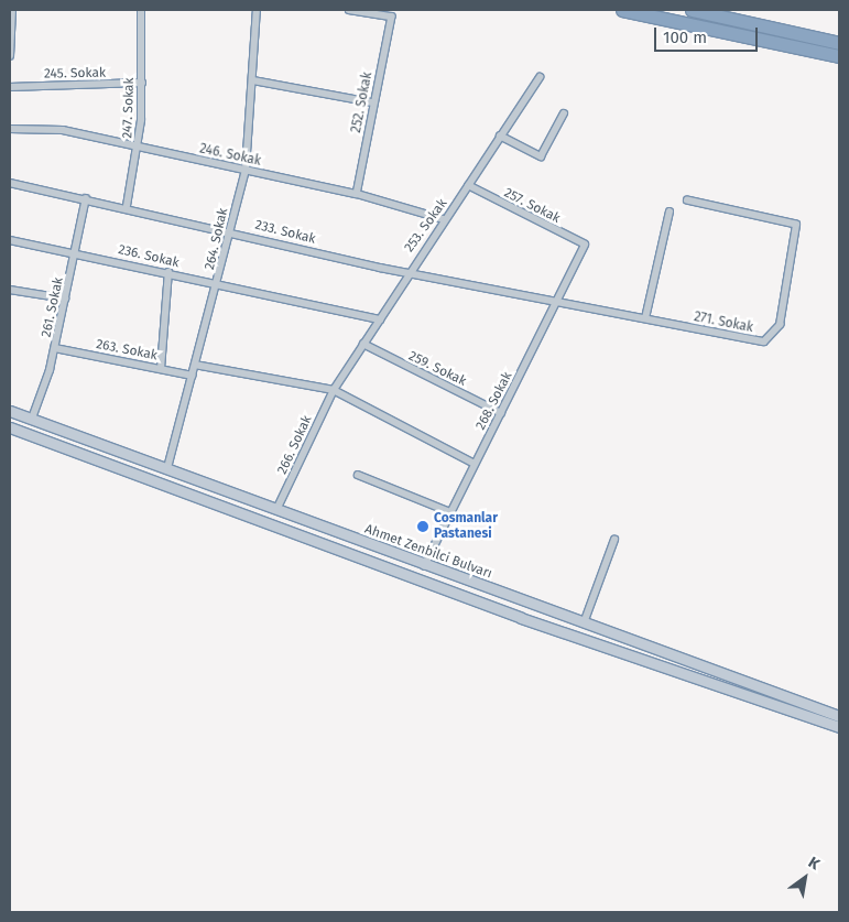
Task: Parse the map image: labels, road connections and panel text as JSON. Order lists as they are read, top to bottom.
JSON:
{
  "streets": {
    "main road": ["Ahmet Zenbilci Bulvarı"],
    "street": [
      "245. Sokak",
      "252. Sokak",
      "247. Sokak",
      "246. Sokak",
      "257. Sokak",
      "253. Sokak",
      "233. Sokak",
      "264. Sokak",
      "236. Sokak",
      "261. Sokak",
      "271. Sokak",
      "263. Sokak",
      "259. Sokak",
      "268. Sokak",
      "266. Sokak"
    ]
  },
  "crossings": [
    ["245. Sokak", "247. Sokak"],
    ["252. Sokak", "246. Sokak"],
    ["247. Sokak", "246. Sokak"],
    ["247. Sokak", "233. Sokak"],
    ["246. Sokak", "253. Sokak"],
    ["246. Sokak", "264. Sokak"],
    ["257. Sokak", "253. Sokak"],
    ["257. Sokak", "268. Sokak"],
    ["253. Sokak", "233. Sokak"],
    ["253. Sokak", "236. Sokak"],
    ["253. Sokak", "259. Sokak"],
    ["253. Sokak", "266. Sokak"],
    ["233. Sokak", "264. Sokak"],
    ["233. Sokak", "261. Sokak"],
    ["233. Sokak", "271. Sokak"],
    ["233. Sokak", "268. Sokak"],
    ["264. Sokak", "236. Sokak"],
    ["264. Sokak", "263. Sokak"],
    ["264. Sokak", "Ahmet Zenbilci Bulvarı"],
    ["236. Sokak", "261. Sokak"],
    ["261. Sokak", "263. Sokak"],
    ["261. Sokak", "Ahmet Zenbilci Bulvarı"],
    ["271. Sokak", "268. Sokak"],
    ["259. Sokak", "268. Sokak"],
    ["268. Sokak", "Ahmet Zenbilci Bulvarı"],
    ["266. Sokak", "Ahmet Zenbilci Bulvarı"]
  ],
  "places": ["Cosmanlar Pastanesi"],
  "scale_bar": "100 m",
  "north": "top right"
}
